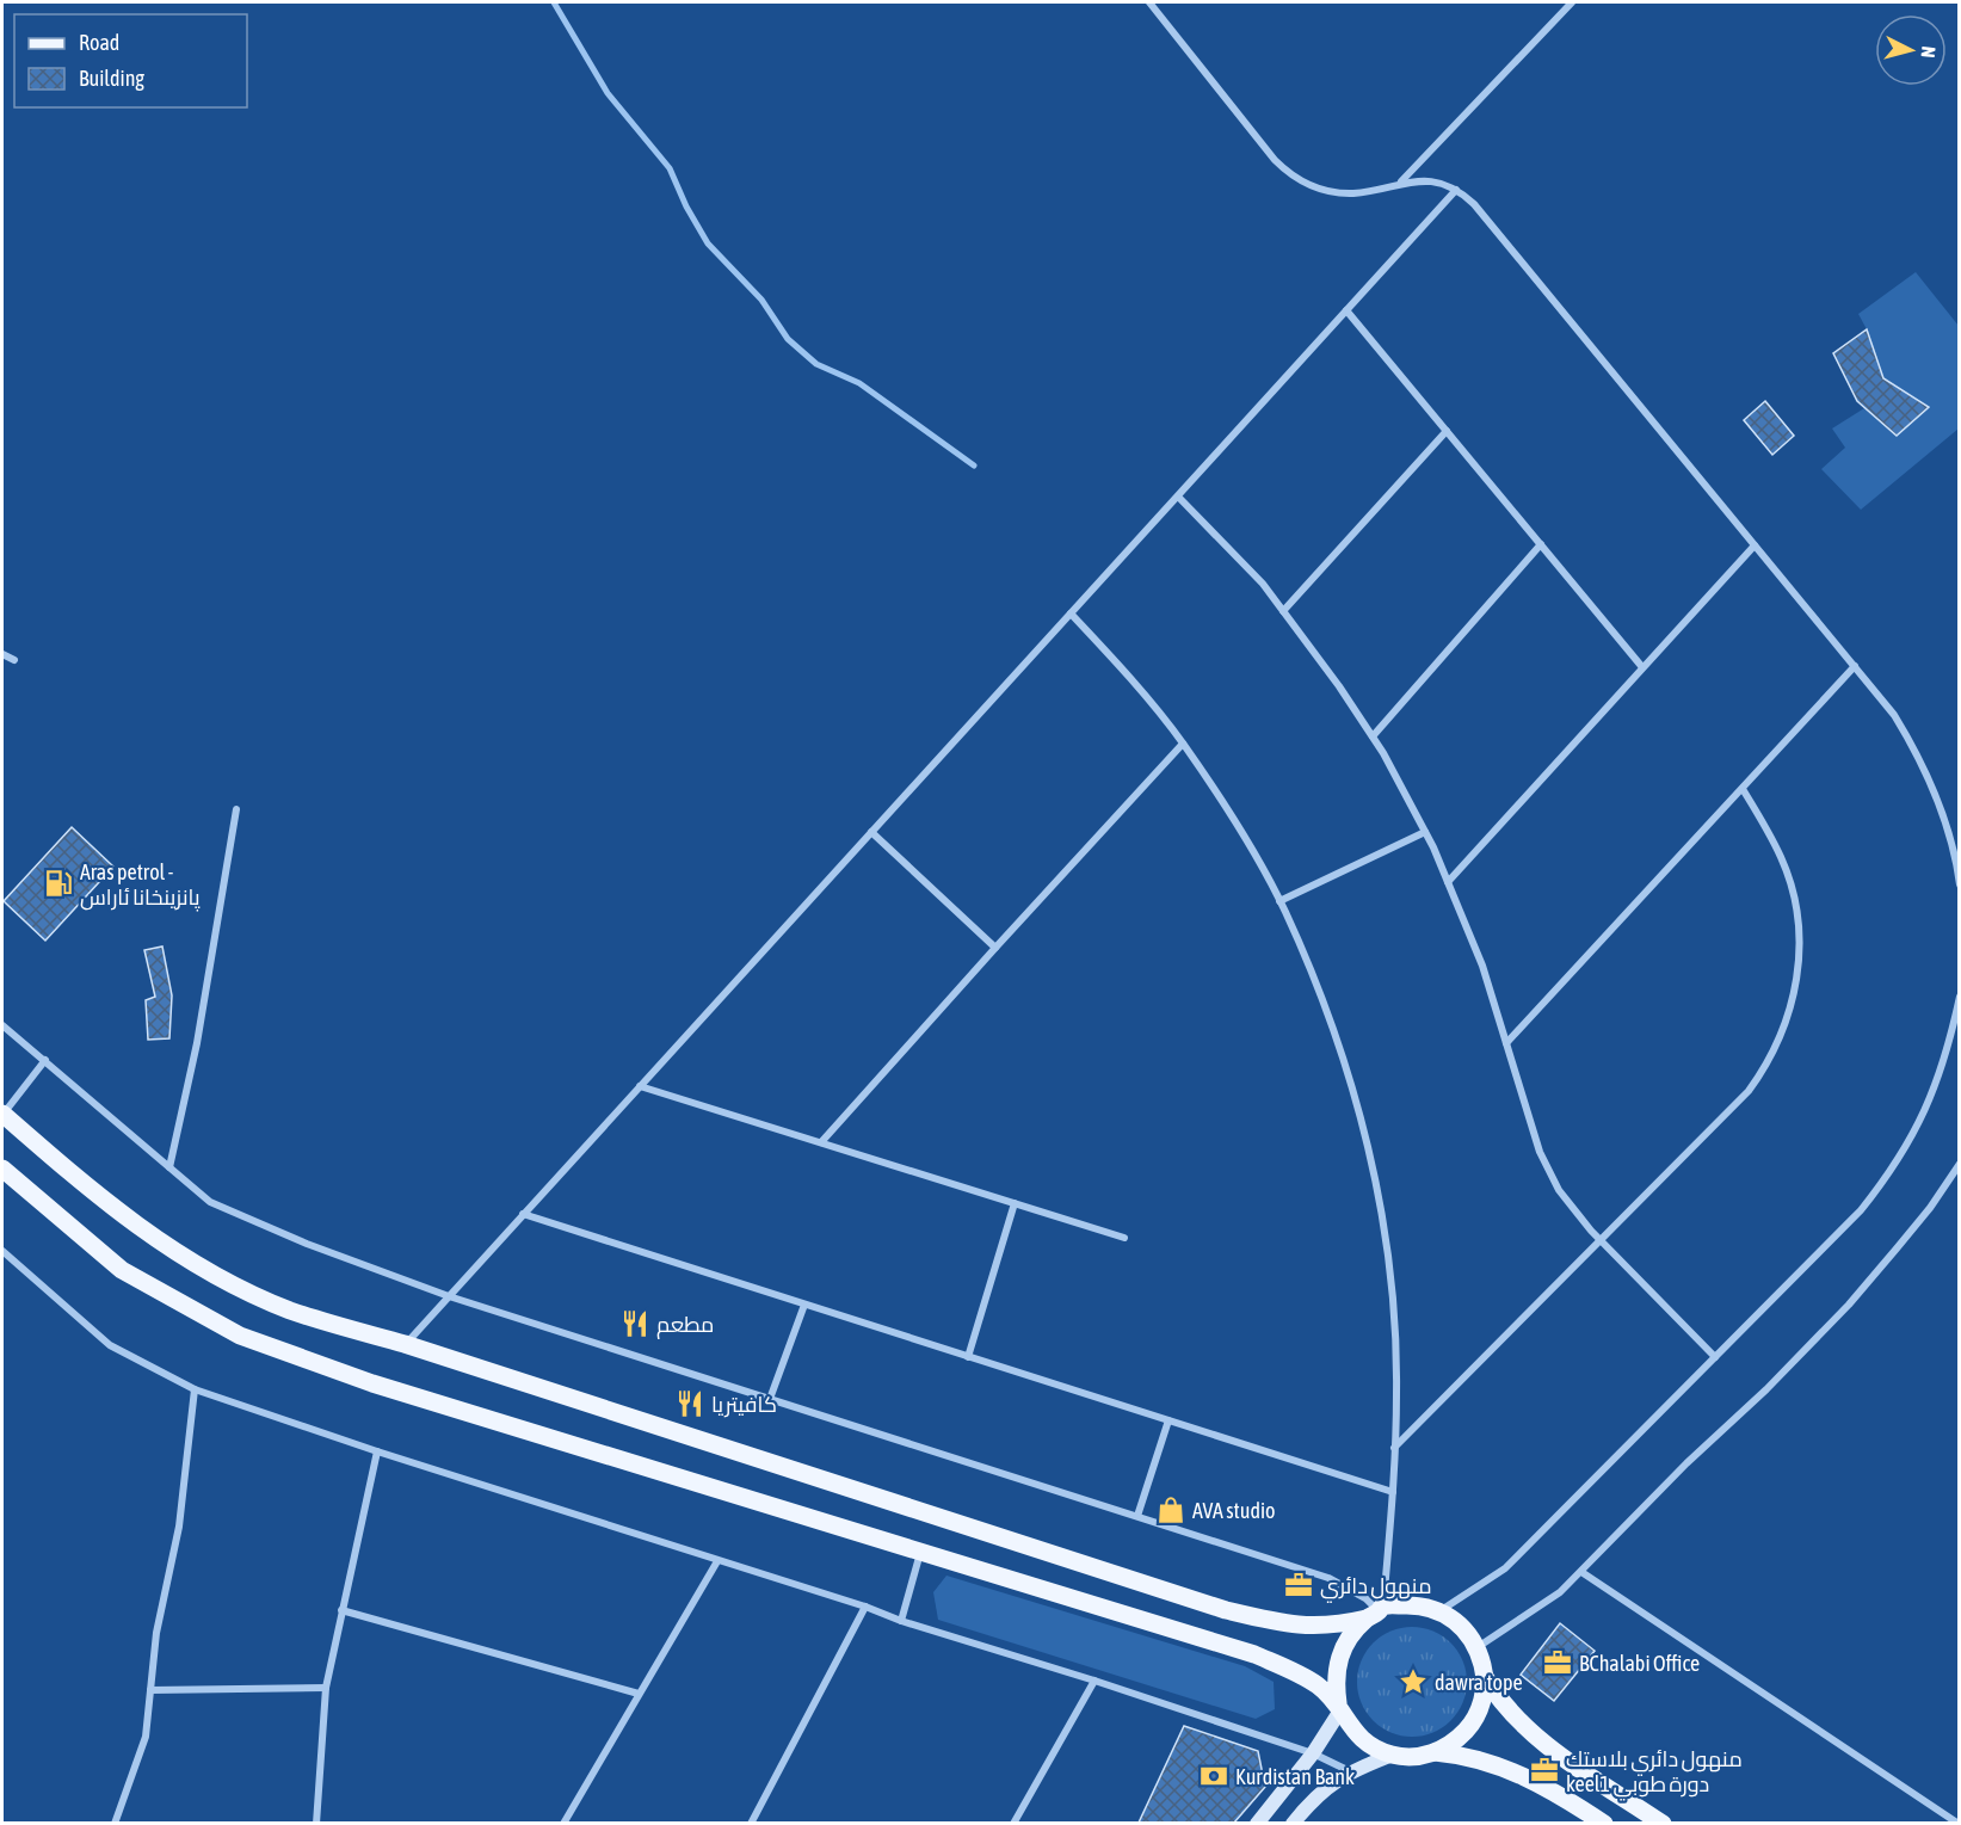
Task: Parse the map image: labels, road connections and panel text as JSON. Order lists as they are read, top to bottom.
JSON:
{
  "places": {
    "fuel station": ["Aras petrol - پانزینخانا ئاراس"],
    "restaurant": ["مطعم", "كافيتريا"],
    "shop": ["AVA studio"],
    "office": ["منهول دائري", "BChalabi Office", "منهول دائري بلاستك keel1 دورة طوبي"],
    "place": ["dawra tope"],
    "bank": ["Kurdistan Bank"]
  },
  "legend": ["Road", "Building"],
  "north": "right"
}
